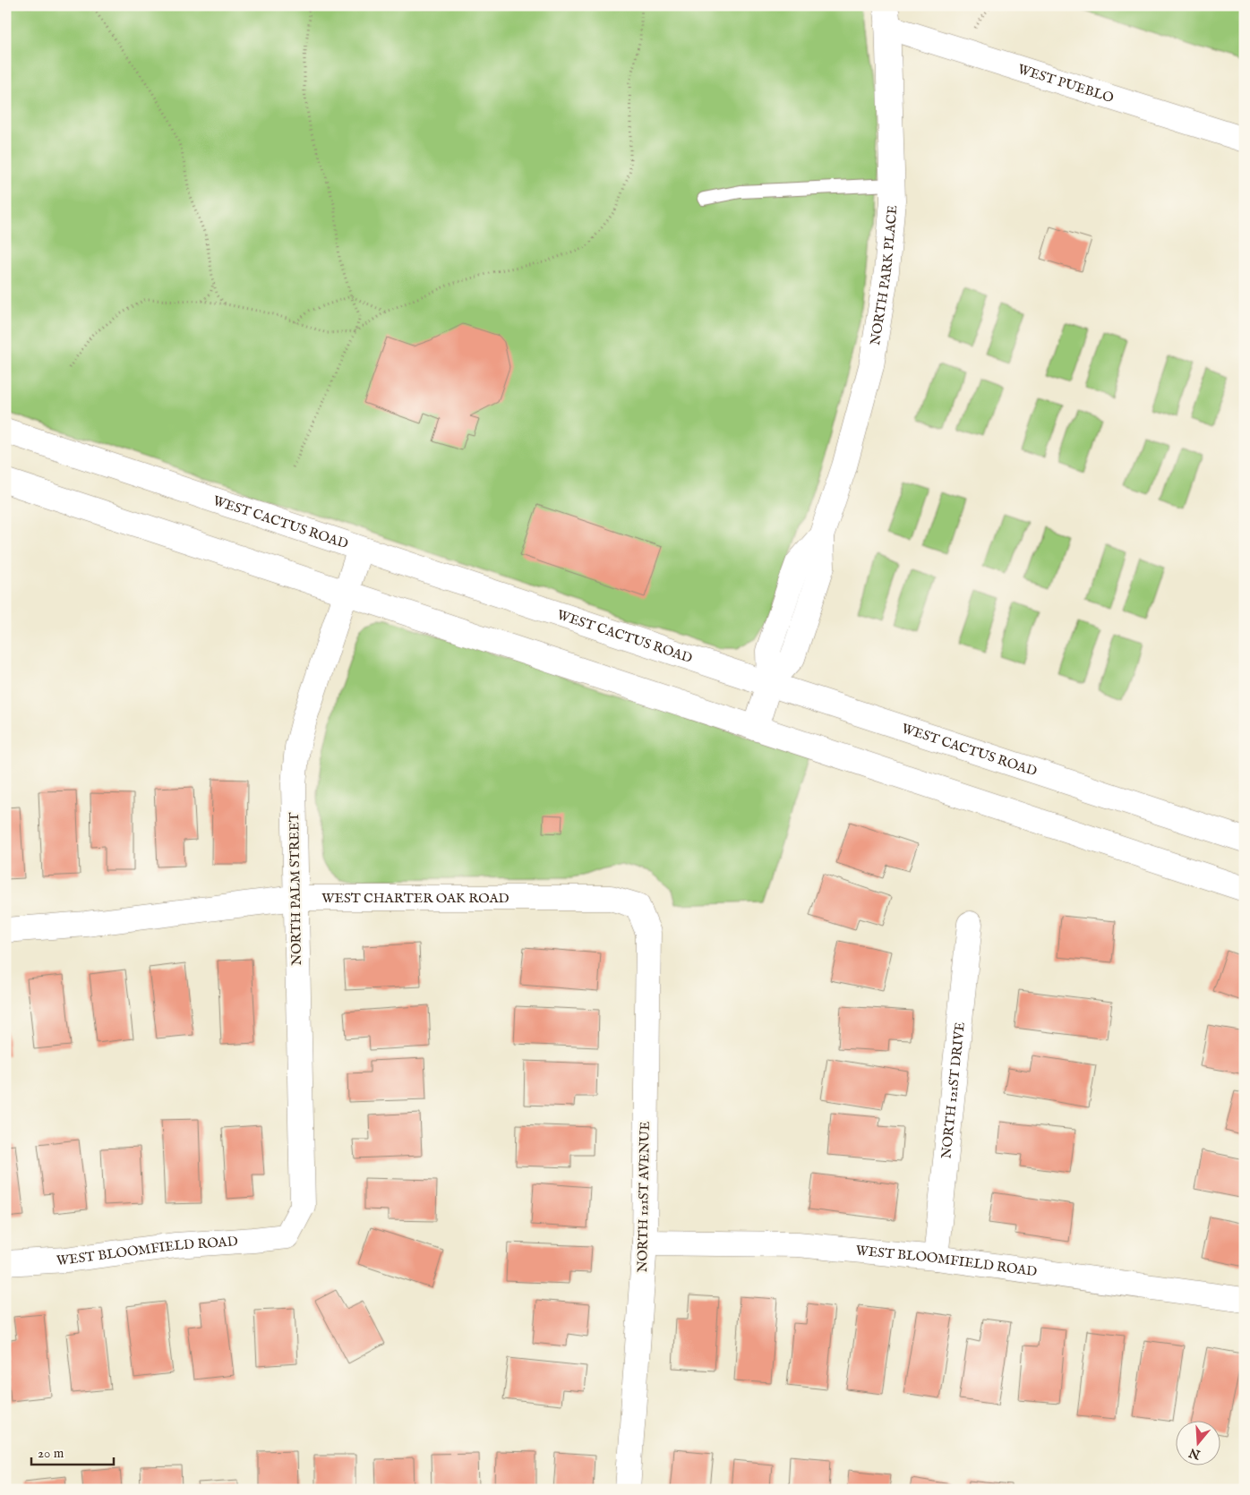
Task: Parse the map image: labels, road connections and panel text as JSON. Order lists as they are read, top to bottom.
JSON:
{
  "streets": {
    "street": [
      "WEST PUEBLO",
      "NORTH PARK PLACE",
      "WEST CACTUS ROAD",
      "NORTH PALM STREET",
      "WEST CHARTER OAK ROAD",
      "NORTH 121ST DRIVE",
      "NORTH 121ST AVENUE",
      "WEST BLOOMFIELD ROAD"
    ]
  },
  "crossings": [
    ["WEST PUEBLO", "NORTH PARK PLACE"],
    ["NORTH PARK PLACE", "WEST CACTUS ROAD"],
    ["WEST CACTUS ROAD", "NORTH PALM STREET"],
    ["NORTH PALM STREET", "WEST CHARTER OAK ROAD"],
    ["NORTH PALM STREET", "WEST BLOOMFIELD ROAD"],
    ["WEST CHARTER OAK ROAD", "NORTH 121ST AVENUE"],
    ["NORTH 121ST DRIVE", "WEST BLOOMFIELD ROAD"],
    ["NORTH 121ST AVENUE", "WEST BLOOMFIELD ROAD"]
  ],
  "scale_bar": "20 m",
  "north": "bottom"
}
